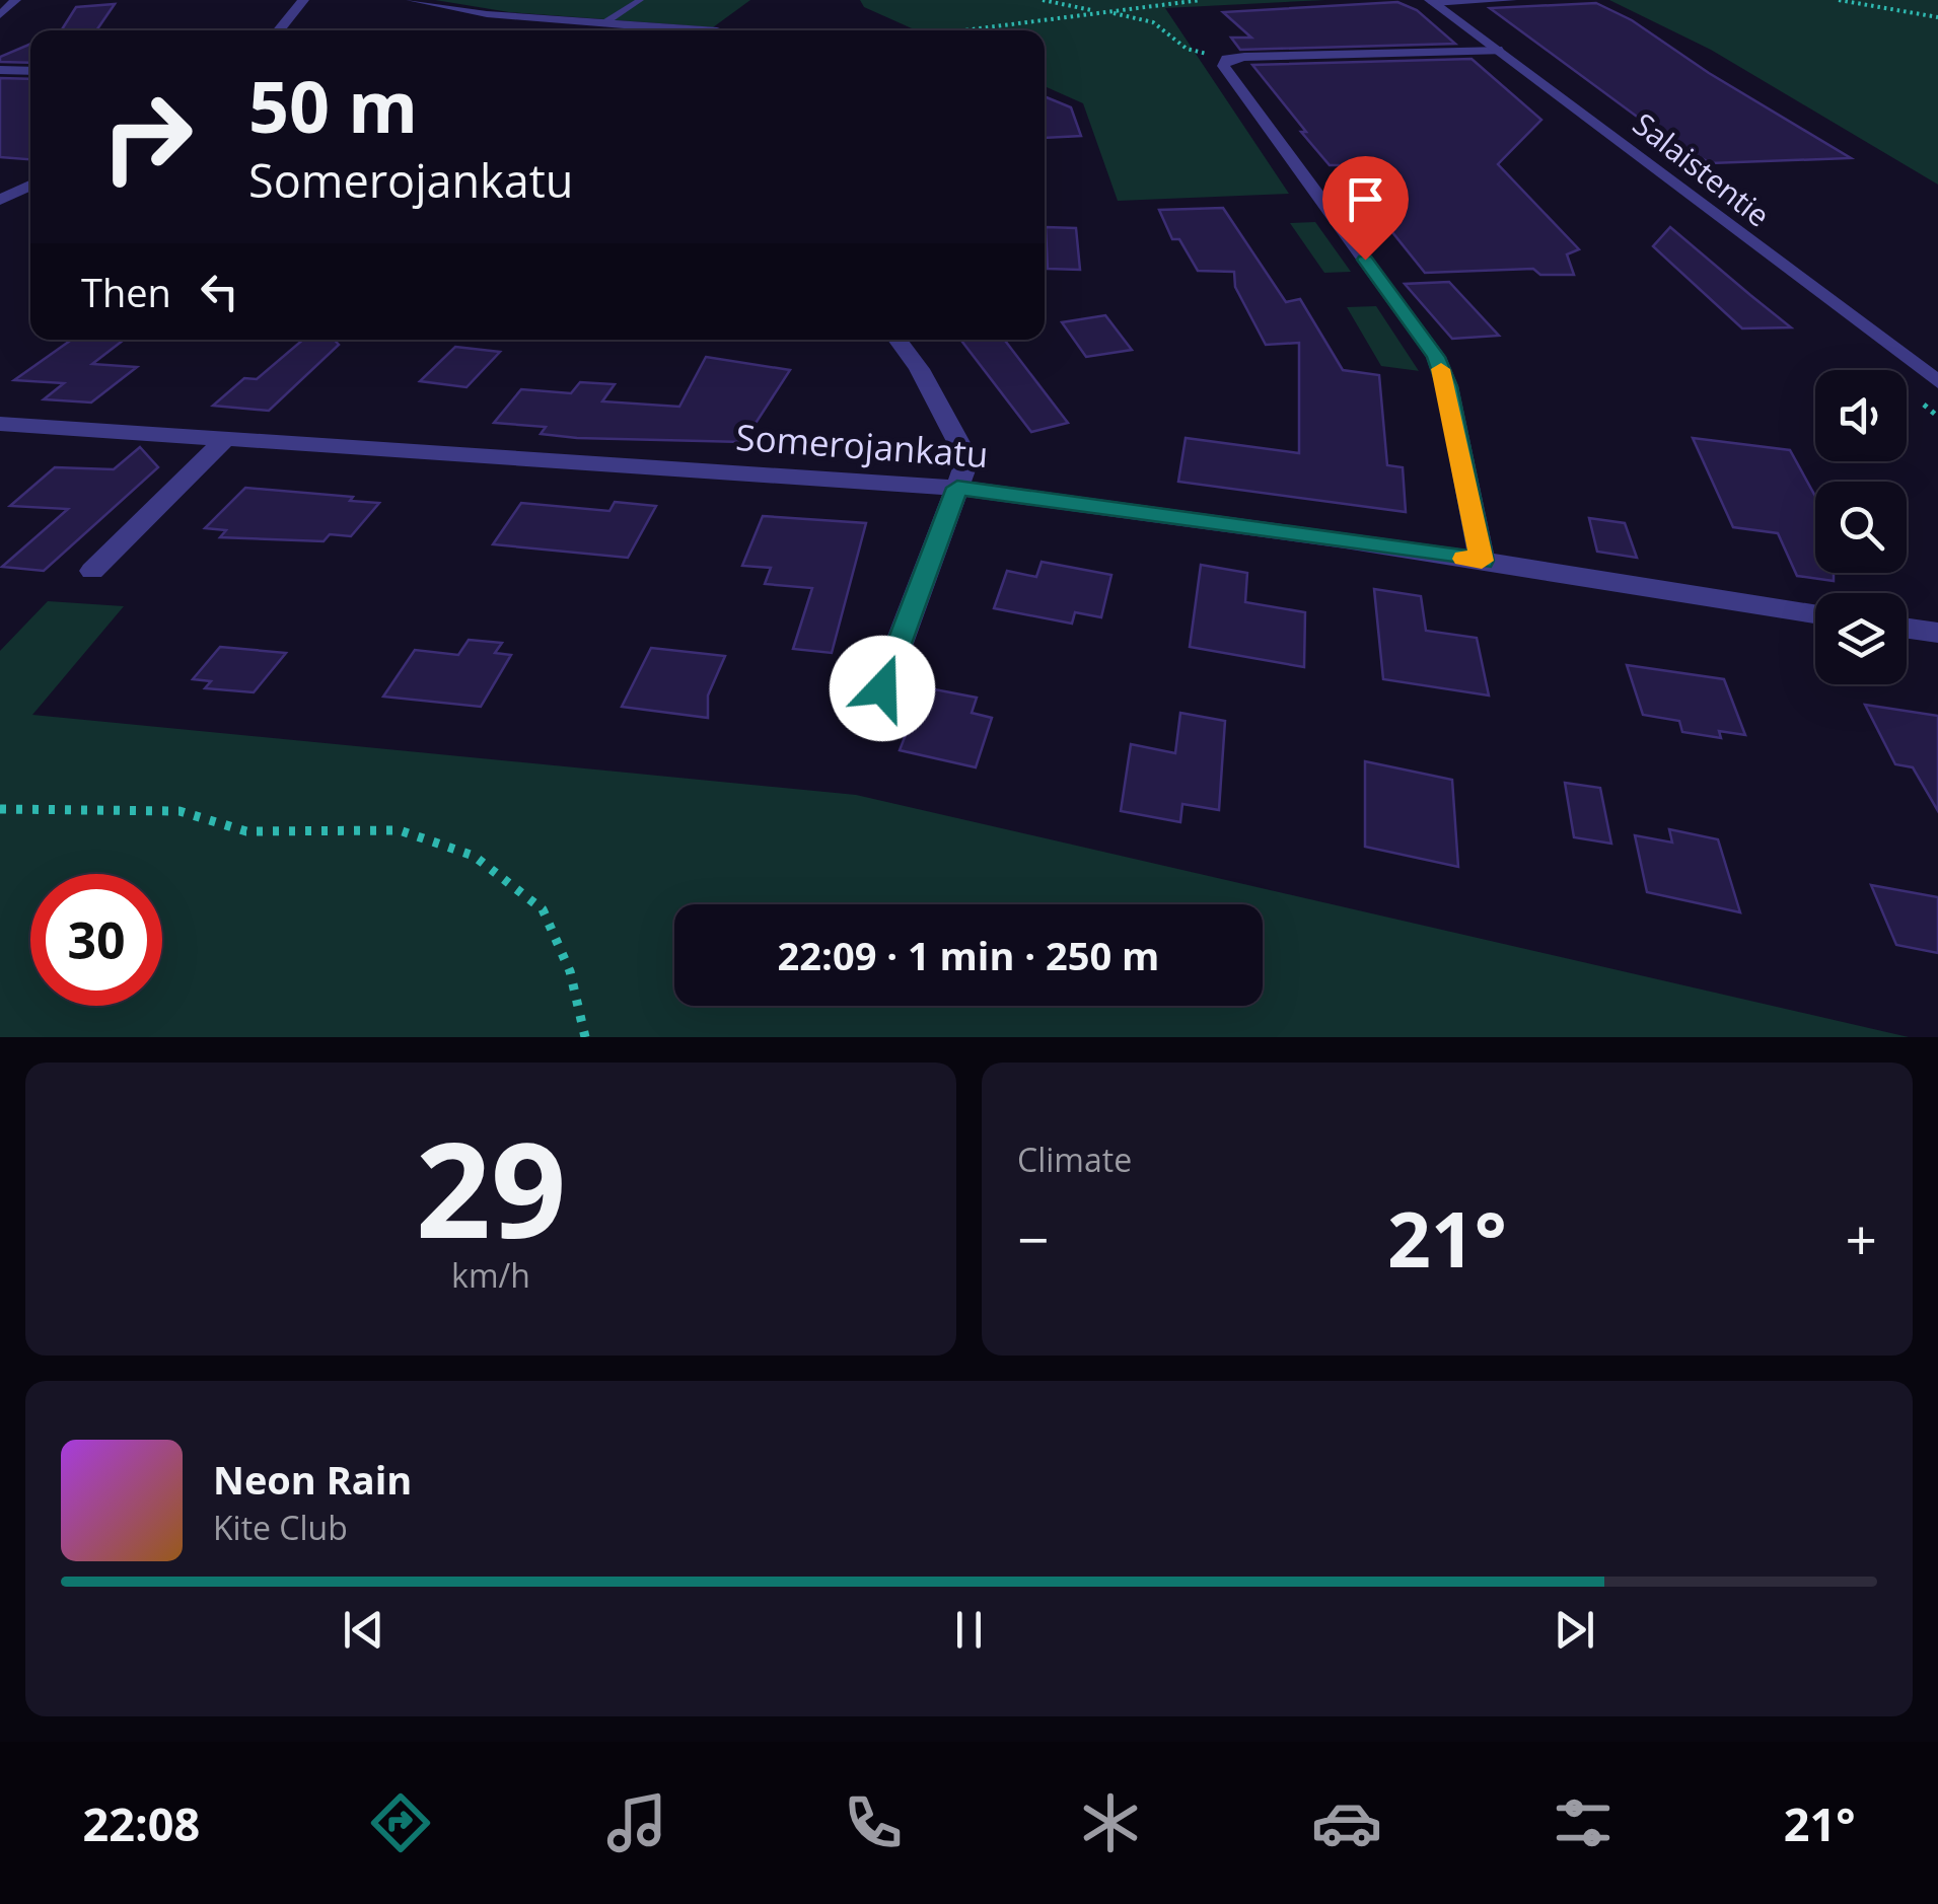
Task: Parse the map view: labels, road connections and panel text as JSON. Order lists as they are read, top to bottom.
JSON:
{
  "streets": {
    "street": ["Salaistentie", "Somerojankatu"]
  },
  "page": {
    "turn": ["50 m", "Somerojankatu"],
    "then": "Then",
    "limit": "30",
    "trip": "22:09 · 1 min · 250 m",
    "tile": [
      ["29", "km/h"],
      "Climate"
    ],
    "heat": ["−", "21°", "+"],
    "song": ["Neon Rain", "Kite Club"],
    "tabs": ["22:08", "21°"]
  }
}
